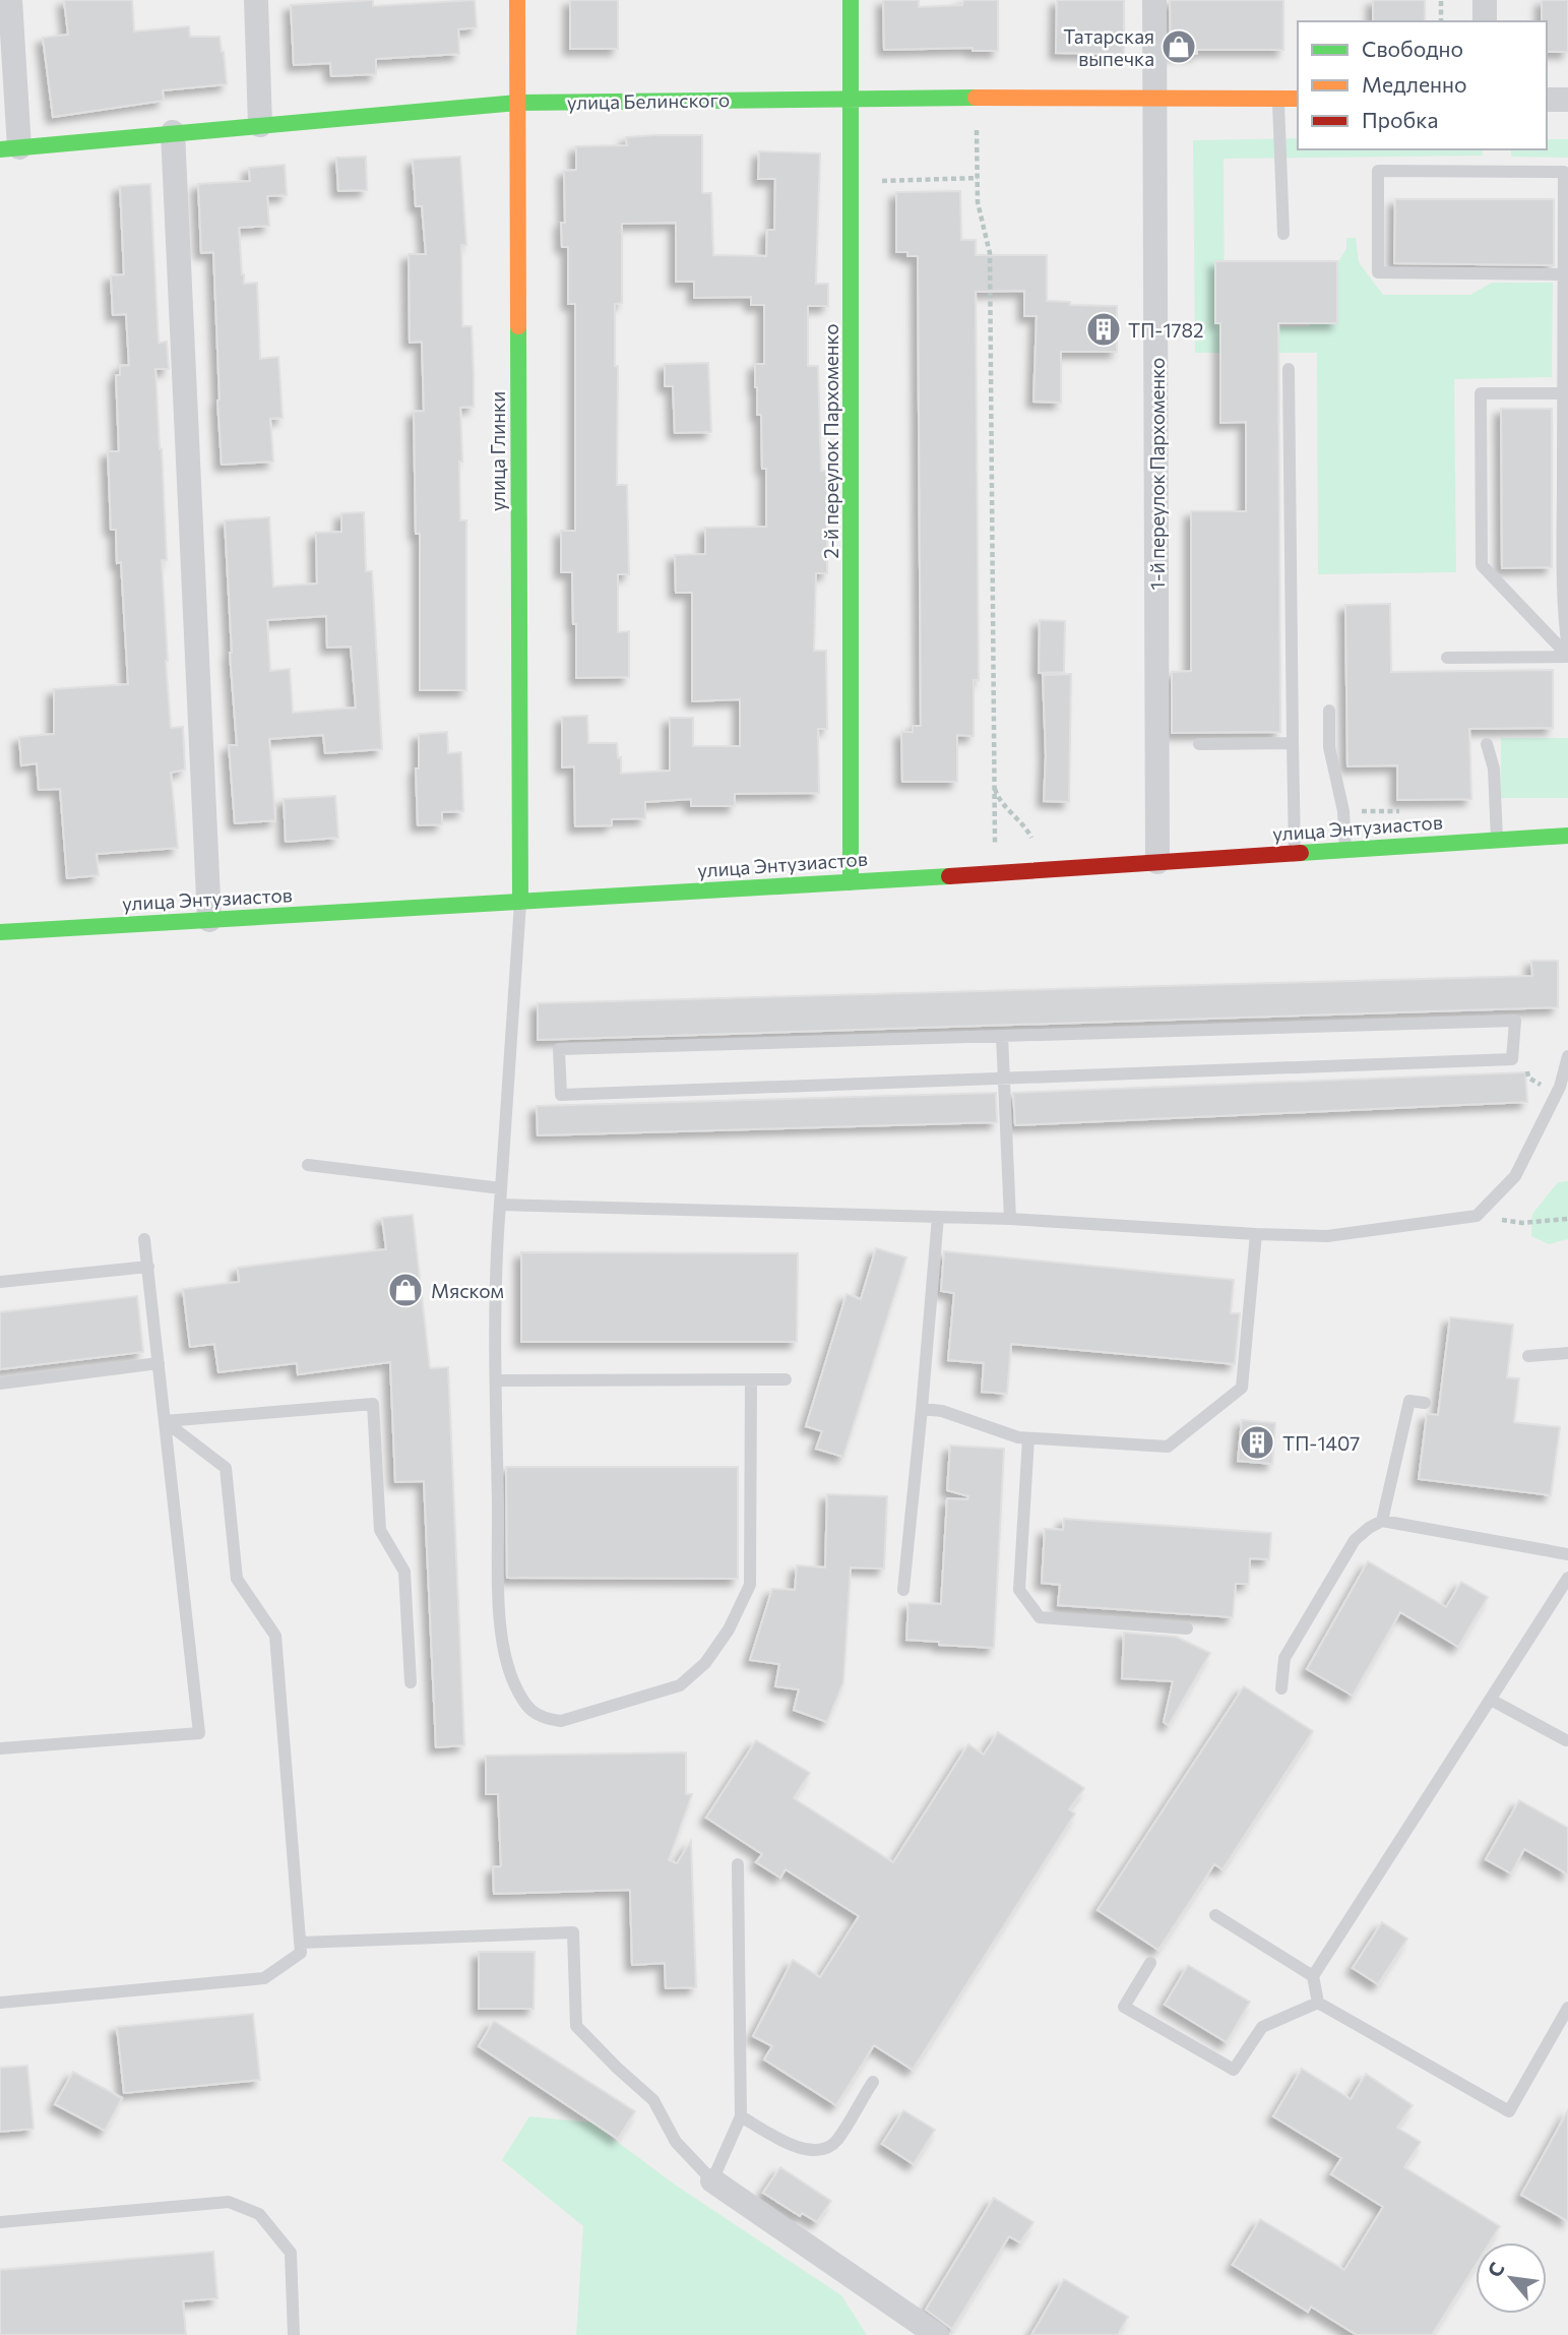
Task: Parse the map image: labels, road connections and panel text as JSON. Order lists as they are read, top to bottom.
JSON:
{
  "streets": {
    "street": [
      "улица Белинского",
      "2-й переулок Пархоменко",
      "улица Глинки",
      "1-й переулок Пархоменко",
      "улица Энтузиастов"
    ]
  },
  "crossings": [
    ["улица Белинского", "2-й переулок Пархоменко"],
    ["улица Белинского", "улица Глинки"],
    ["улица Белинского", "1-й переулок Пархоменко"],
    ["2-й переулок Пархоменко", "улица Энтузиастов"],
    ["улица Глинки", "улица Энтузиастов"],
    ["1-й переулок Пархоменко", "улица Энтузиастов"]
  ],
  "places": {
    "shop": ["Татарская выпечка", "Мяском"],
    "building": ["ТП-1782", "ТП-1407"]
  },
  "legend": ["Свободно", "Медленно", "Пробка"],
  "north": "top left"
}
